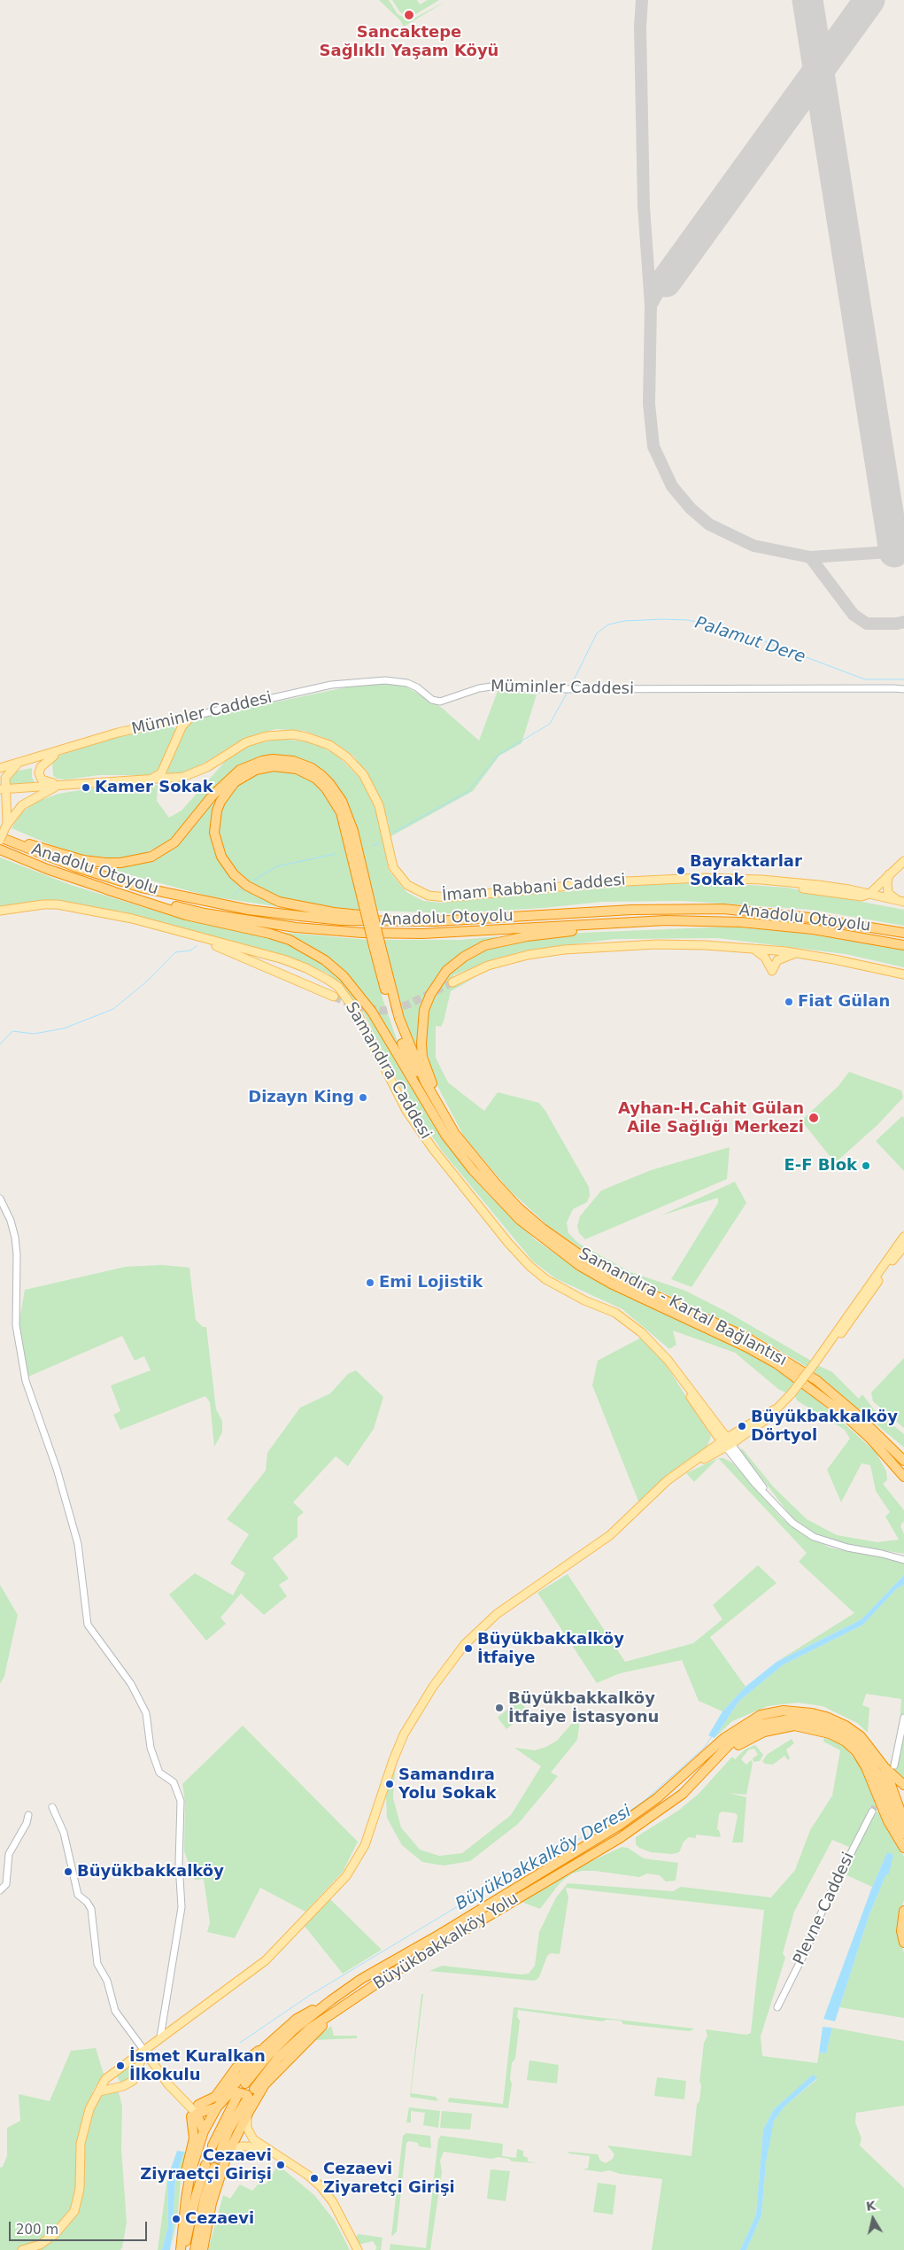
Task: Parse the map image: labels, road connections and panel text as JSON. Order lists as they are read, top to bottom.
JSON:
{
  "streets": {
    "highway": ["Anadolu Otoyolu", "Samandıra - Kartal Bağlantısı", "Büyükbakkalköy Yolu"],
    "main road": ["Müminler Caddesi", "İmam Rabbani Caddesi", "Samandıra Caddesi"],
    "street": ["Plevne Caddesi"]
  },
  "water": ["Palamut Dere", "Büyükbakkalköy Deresi"],
  "places": [
    "Sancaktepe Sağlıklı Yaşam Köyü",
    "Kamer Sokak",
    "Bayraktarlar Sokak",
    "Fiat Gülan",
    "Dizayn King",
    "Ayhan-H.Cahit Gülan Aile Sağlığı Merkezi",
    "E-F Blok",
    "Emi Lojistik",
    "Büyükbakkalköy Dörtyol",
    "Büyükbakkalköy İtfaiye",
    "Büyükbakkalköy İtfaiye İstasyonu",
    "Samandıra Yolu Sokak",
    "Büyükbakkalköy",
    "İsmet Kuralkan İlkokulu",
    "Cezaevi Ziyraetçi Girişi",
    "Cezaevi Ziyaretçi Girişi",
    "Cezaevi"
  ],
  "scale_bar": "200 m",
  "north": "top"
}
